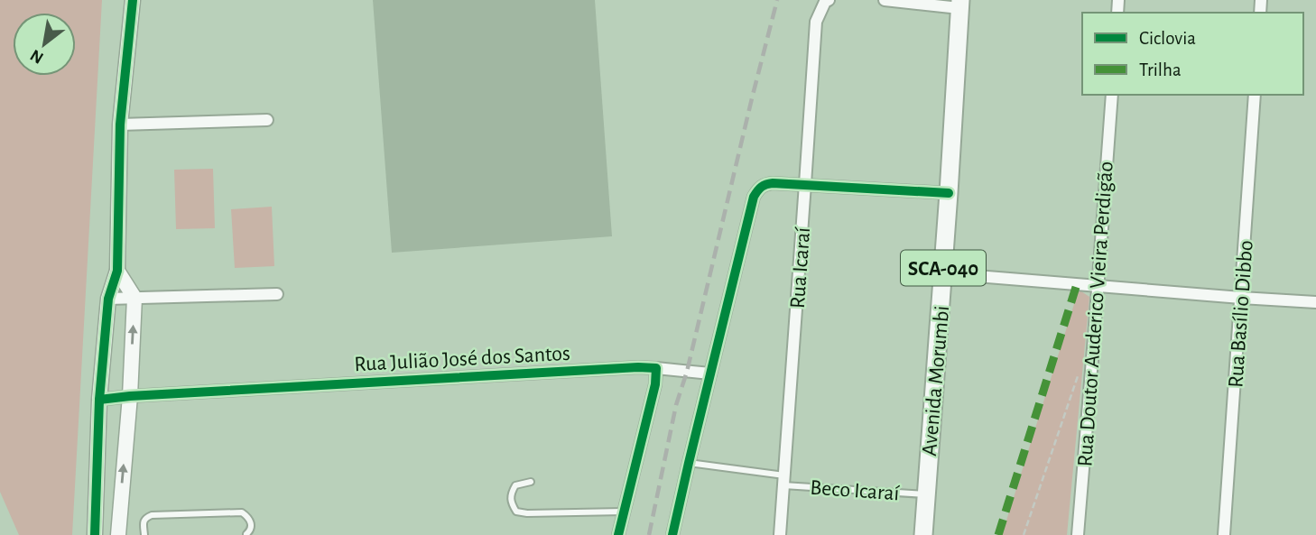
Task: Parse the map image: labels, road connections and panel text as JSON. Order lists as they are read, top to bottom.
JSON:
{
  "streets": {
    "main road": ["SCA-040", "Avenida Morumbi"],
    "street": [
      "Rua Icaraí",
      "Rua Doutor Auderico Vieira Perdigão",
      "Rua Basílio Dibbo",
      "Rua Julião José dos Santos"
    ],
    "lane": ["Beco Icaraí"]
  },
  "crossings": [
    ["Rua Icaraí", "Beco Icaraí"],
    ["Avenida Morumbi", "Beco Icaraí"]
  ],
  "legend": ["Ciclovia", "Trilha"],
  "north": "bottom left"
}
